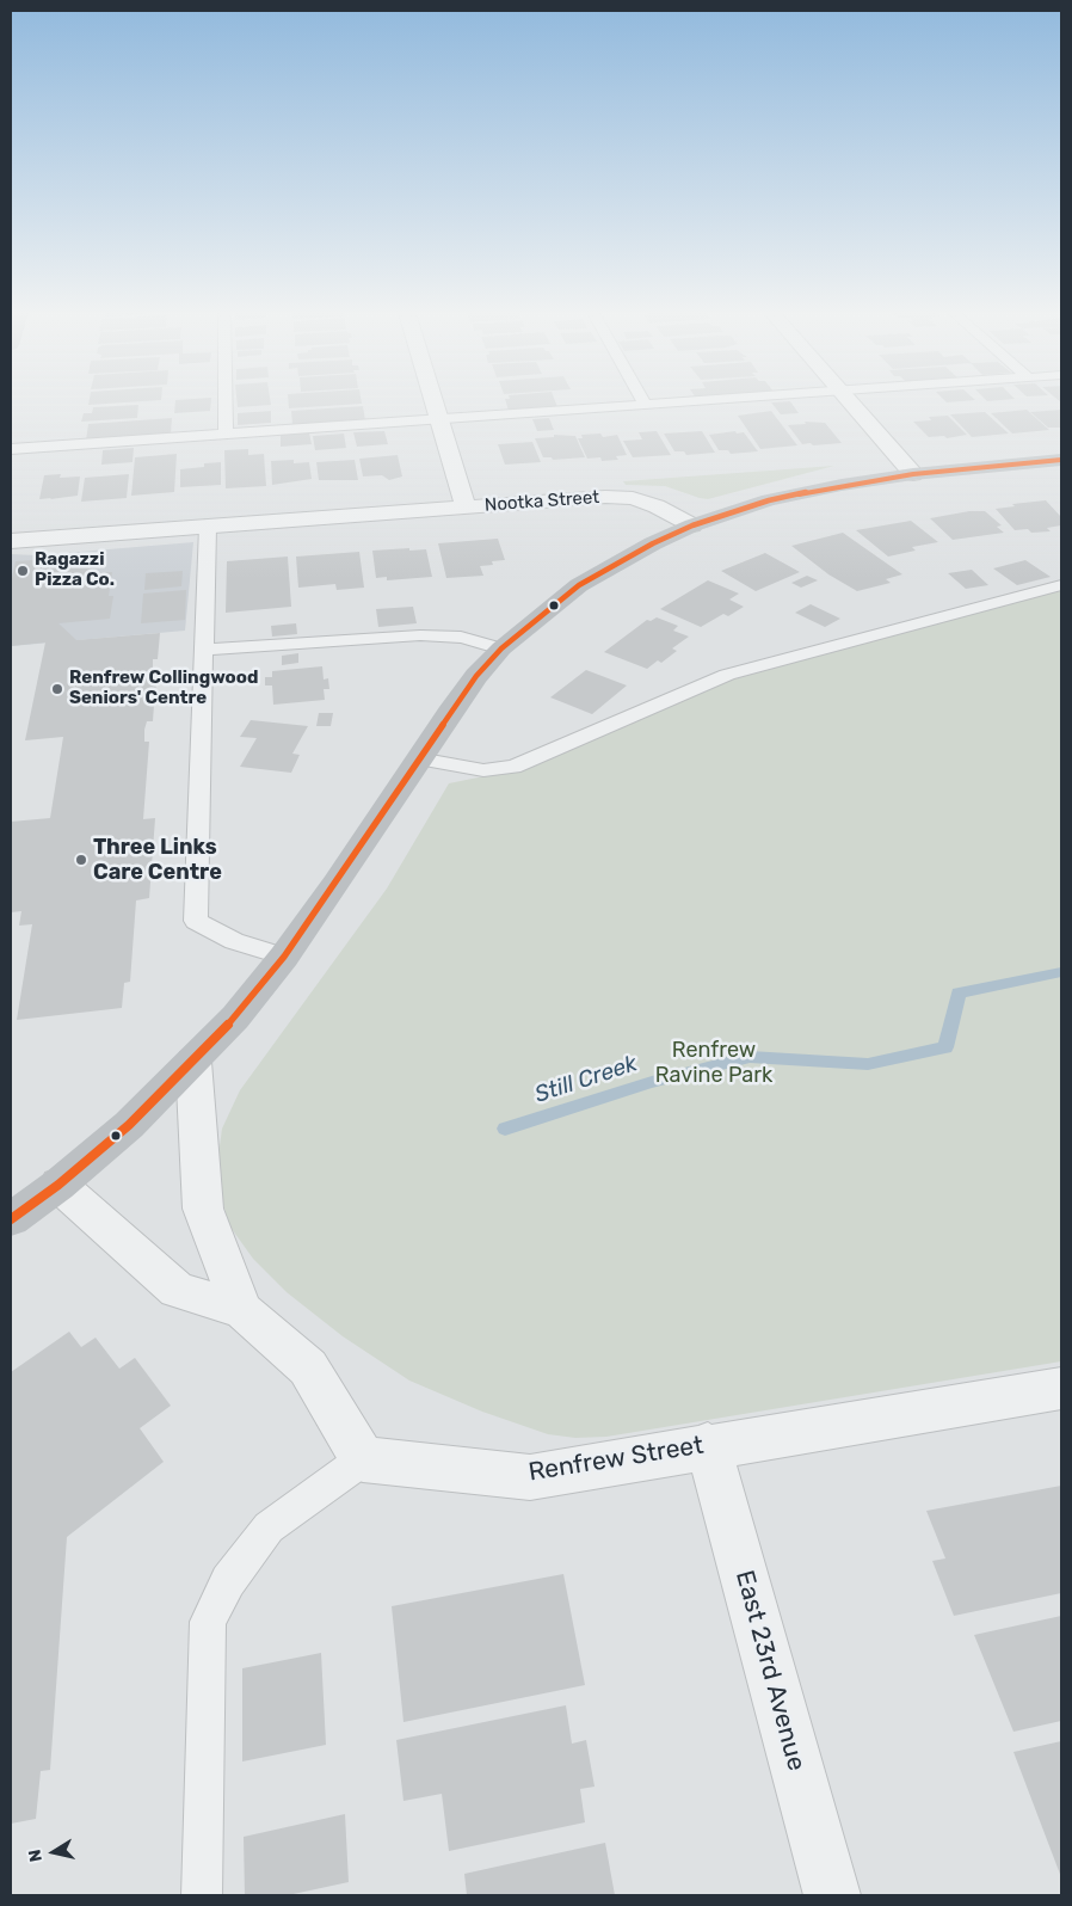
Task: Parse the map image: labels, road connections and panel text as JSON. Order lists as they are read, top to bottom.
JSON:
{
  "streets": {
    "street": ["Nootka Street", "Renfrew Street", "East 23rd Avenue"]
  },
  "crossings": [
    ["Renfrew Street", "East 23rd Avenue"]
  ],
  "water": ["Still Creek"],
  "parks": ["Renfrew Ravine Park"],
  "places": ["Ragazzi Pizza Co.", "Renfrew Collingwood Seniors' Centre", "Three Links Care Centre"],
  "north": "left"
}
